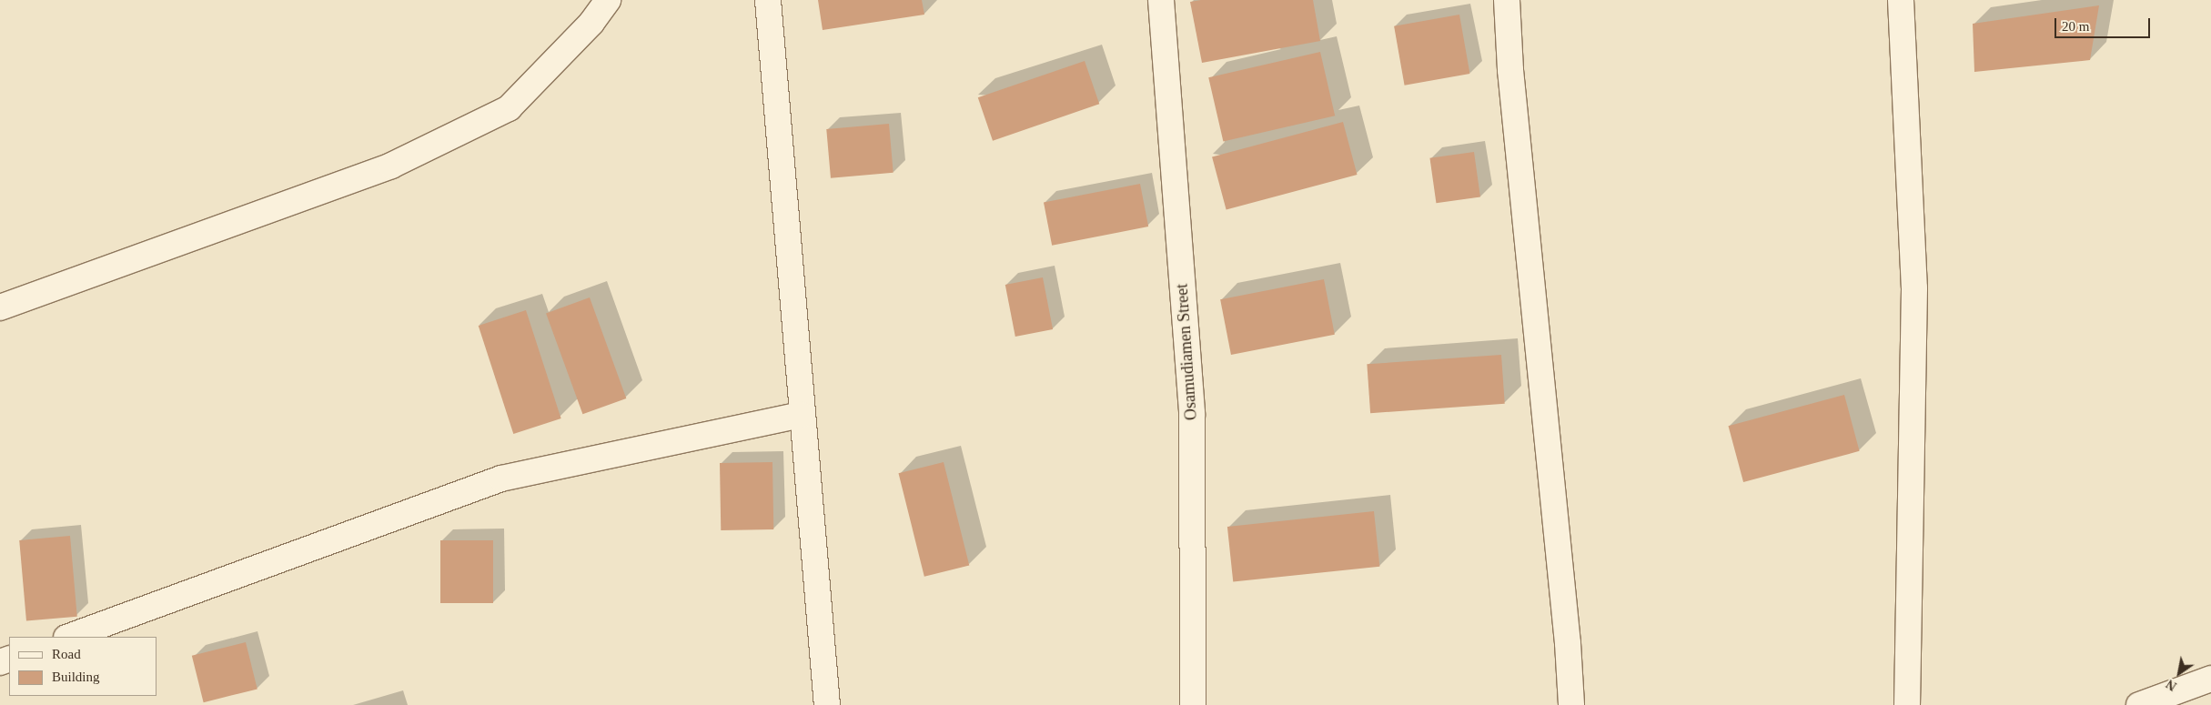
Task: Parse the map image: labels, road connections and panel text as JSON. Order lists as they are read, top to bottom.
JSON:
{
  "streets": {
    "street": ["Osamudiamen Street"]
  },
  "legend": ["Road", "Building"],
  "scale_bar": "20 m",
  "north": "bottom left"
}
